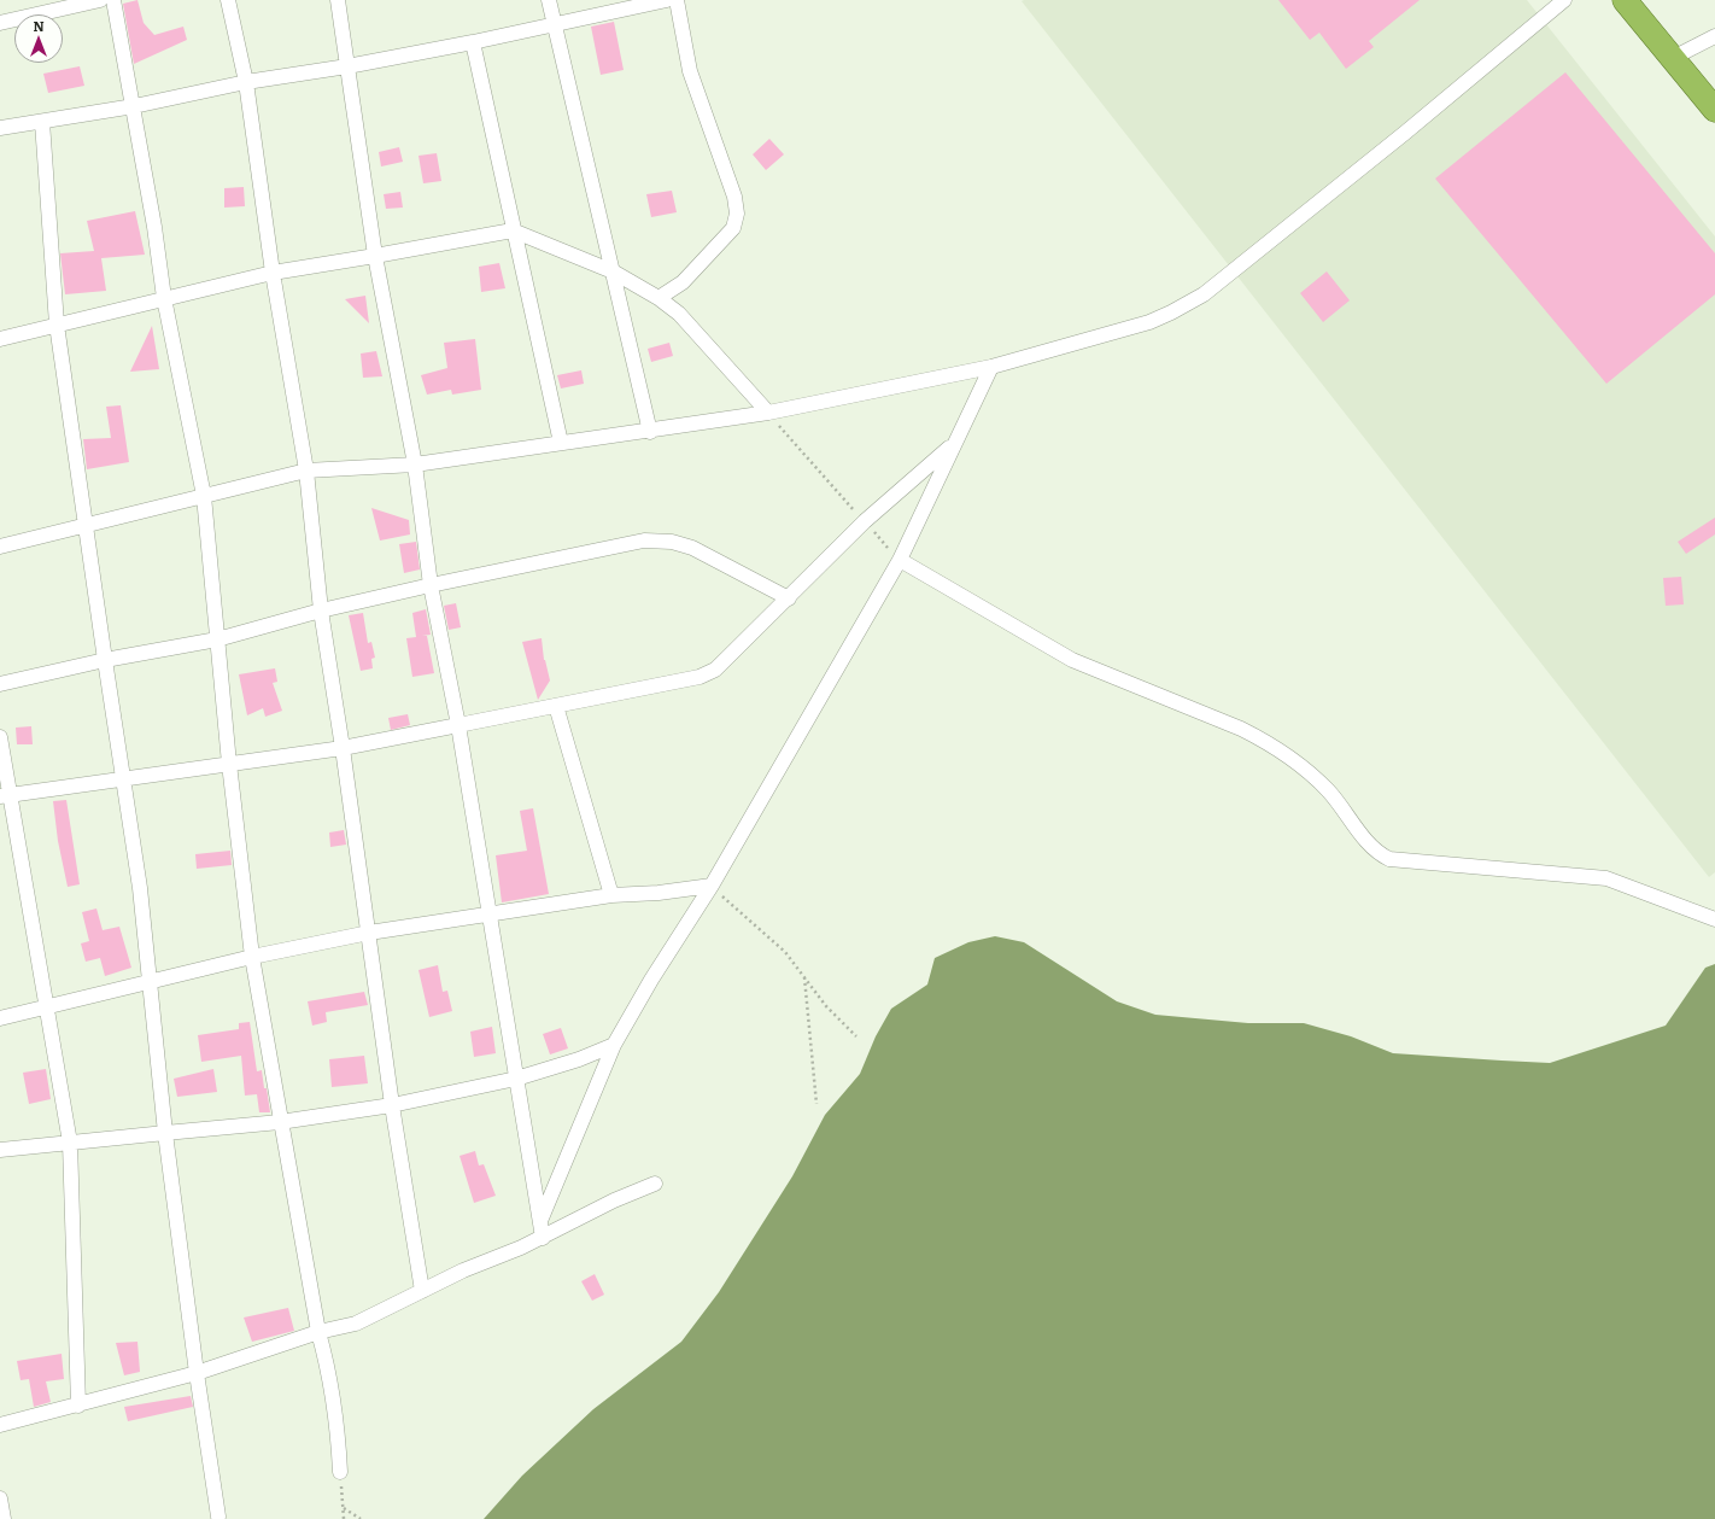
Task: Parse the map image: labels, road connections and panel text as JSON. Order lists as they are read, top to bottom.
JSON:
{
  "north": "top"
}
